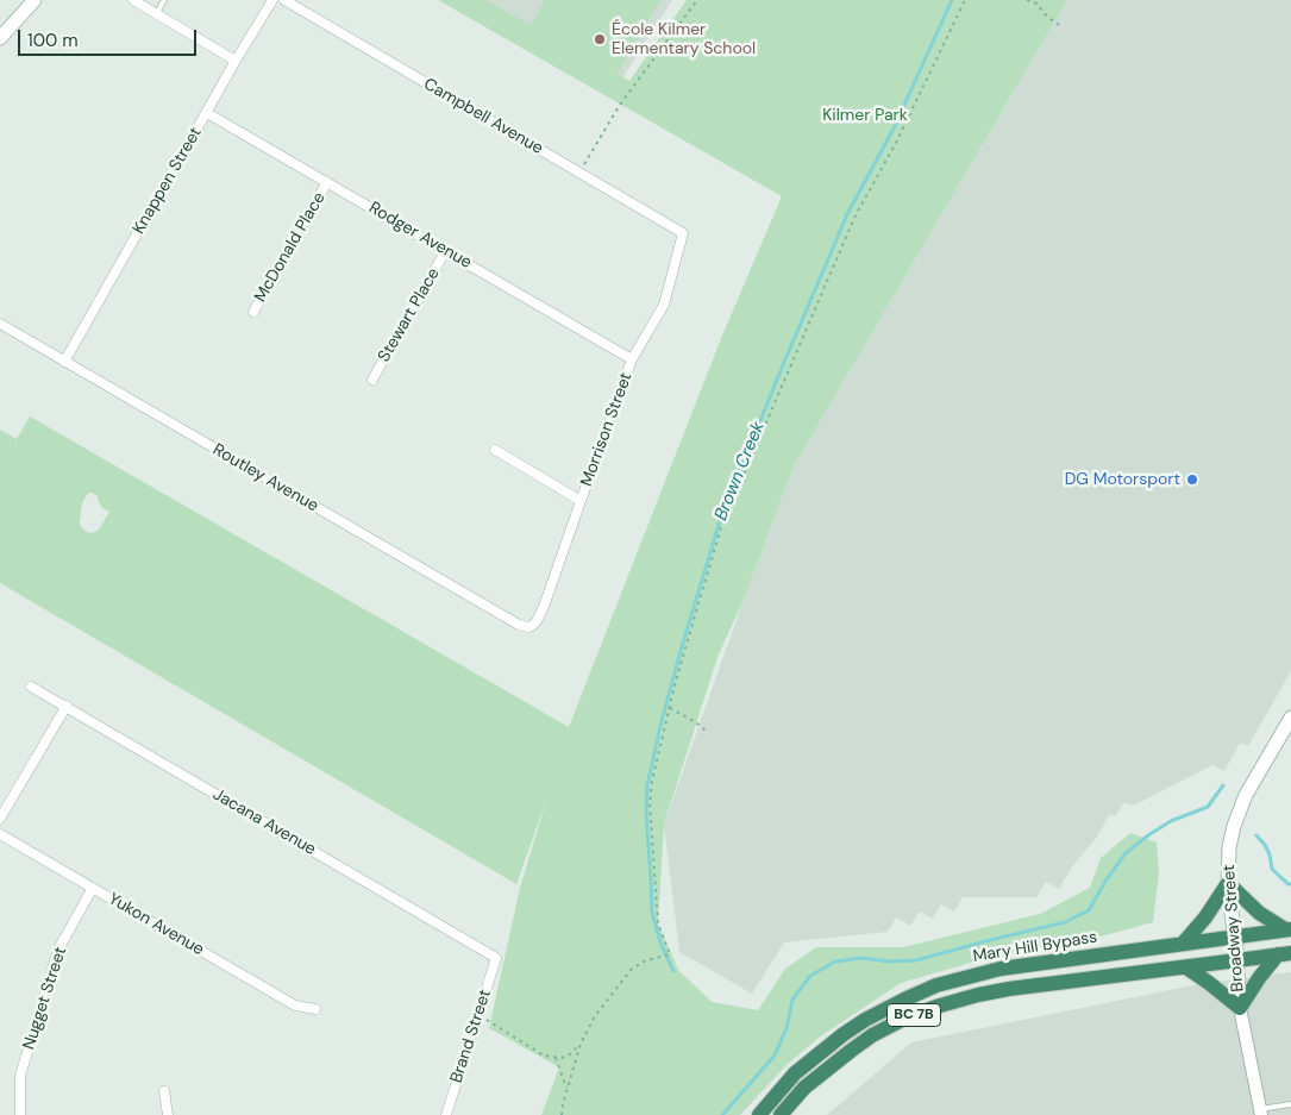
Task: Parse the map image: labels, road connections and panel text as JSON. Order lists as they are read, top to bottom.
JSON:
{
  "streets": {
    "highway": ["Mary Hill Bypass", "BC 7B"],
    "main road": ["Broadway Street"],
    "street": [
      "Campbell Avenue",
      "Knappen Street",
      "Rodger Avenue",
      "McDonald Place",
      "Stewart Place",
      "Morrison Street",
      "Routley Avenue",
      "Jacana Avenue",
      "Yukon Avenue",
      "Nugget Street",
      "Brand Street"
    ]
  },
  "crossings": [
    ["Campbell Avenue", "Morrison Street"],
    ["Knappen Street", "Rodger Avenue"],
    ["Knappen Street", "Routley Avenue"],
    ["Rodger Avenue", "McDonald Place"],
    ["Rodger Avenue", "Stewart Place"],
    ["Rodger Avenue", "Morrison Street"],
    ["Morrison Street", "Routley Avenue"],
    ["Jacana Avenue", "Brand Street"],
    ["Yukon Avenue", "Nugget Street"],
    ["Broadway Street", "Mary Hill Bypass"],
    ["Broadway Street", "BC 7B"]
  ],
  "water": ["Brown Creek"],
  "parks": ["Kilmer Park"],
  "places": ["École Kilmer Elementary School", "DG Motorsport"],
  "scale_bar": "100 m"
}
